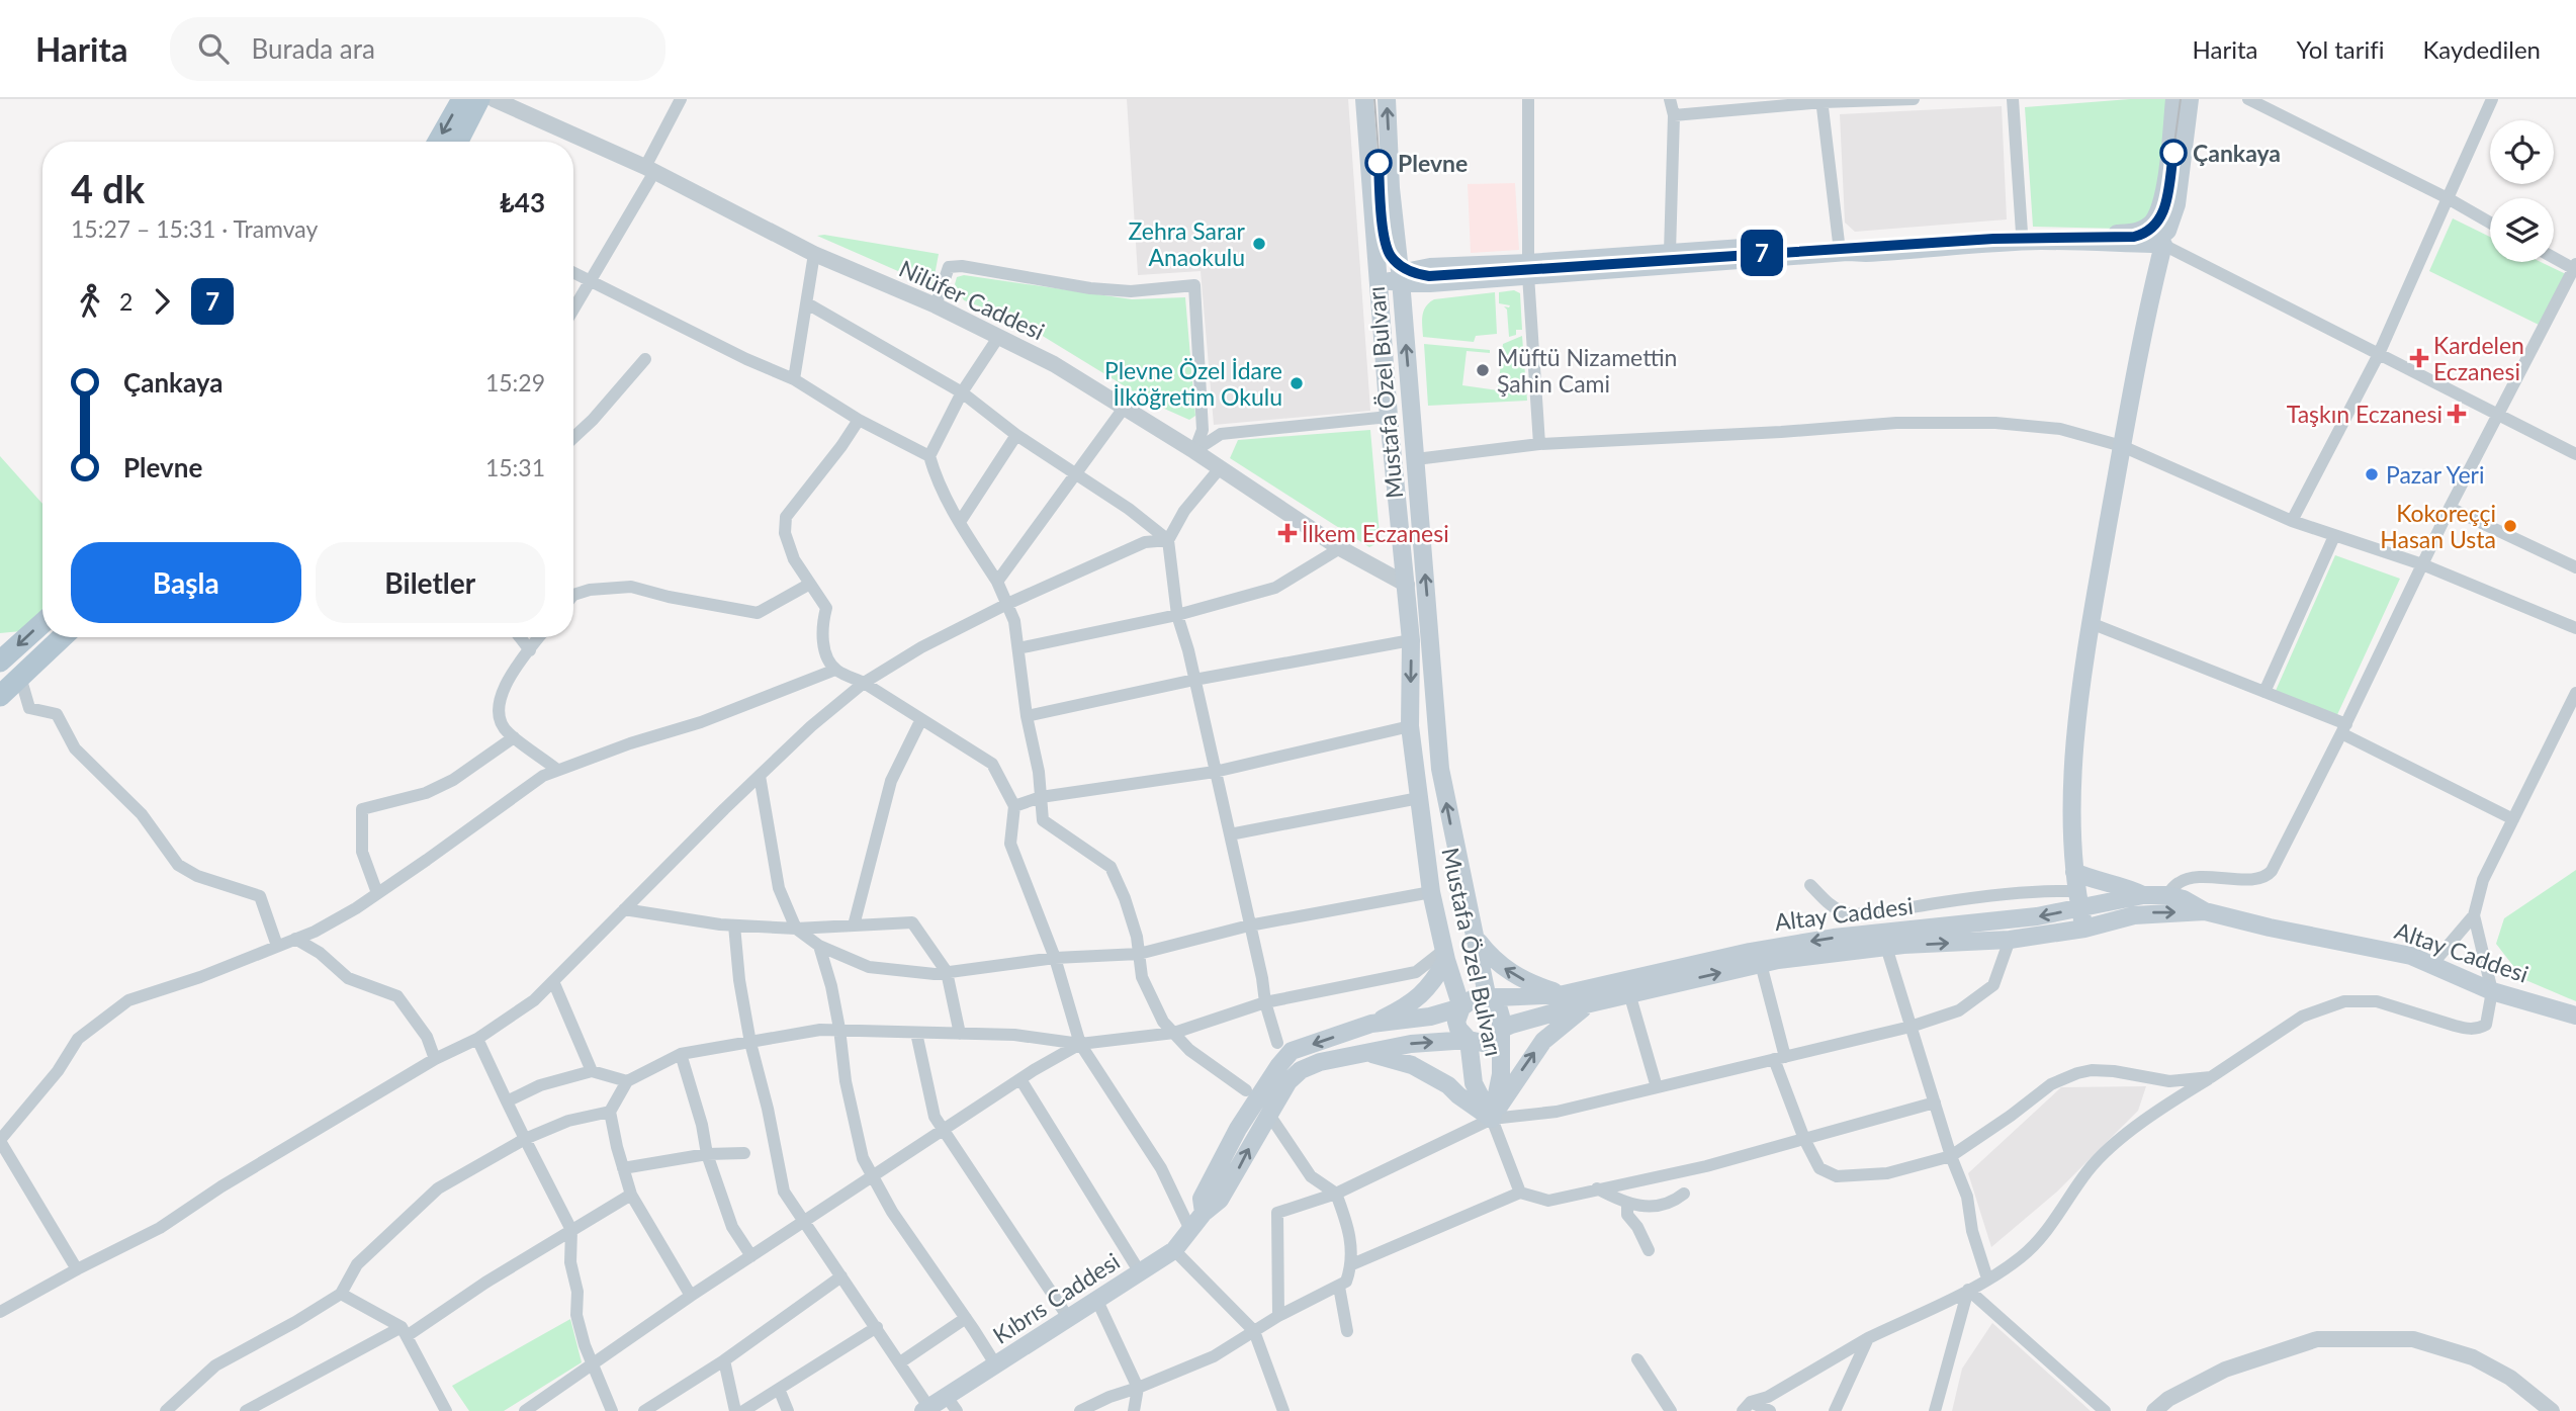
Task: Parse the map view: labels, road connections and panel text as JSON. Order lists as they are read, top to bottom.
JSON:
{
  "streets": {
    "main road": ["Mustafa Özel Bulvarı", "Altay Caddesi", "Kıbrıs Caddesi"],
    "street": ["Nilüfer Caddesi"]
  },
  "crossings": [
    ["Nilüfer Caddesi", "Mustafa Özel Bulvarı"],
    ["Mustafa Özel Bulvarı", "Altay Caddesi"],
    ["Mustafa Özel Bulvarı", "Kıbrıs Caddesi"],
    ["Altay Caddesi", "Kıbrıs Caddesi"]
  ],
  "places": {
    "other": [
      "Çankaya",
      "Plevne",
      "Zehra Sarar Anaokulu",
      "Müftü Nizamettin Şahin Cami",
      "Plevne Özel İdare İlköğretim Okulu",
      "Pazar Yeri",
      "Kokoreççi Hasan Usta"
    ],
    "health": ["Kardelen Eczanesi", "Taşkın Eczanesi", "İlkem Eczanesi"]
  },
  "lines": ["tram line 7"],
  "page": {
    "header": "Harita",
    "search": "Burada ara",
    "nav": ["Harita", "Yol tarifi", "Kaydedilen"],
    "on_map": "7",
    "heading": ["4 dk", "15:27 – 15:31 · Tramvay", "₺43"],
    "legs": ["2", "7"],
    "list": [
      {
        "name": "Çankaya",
        "value": "15:29"
      },
      {
        "name": "Plevne",
        "value": "15:31"
      }
    ],
    "buttons": ["Başla", "Biletler"]
  }
}
